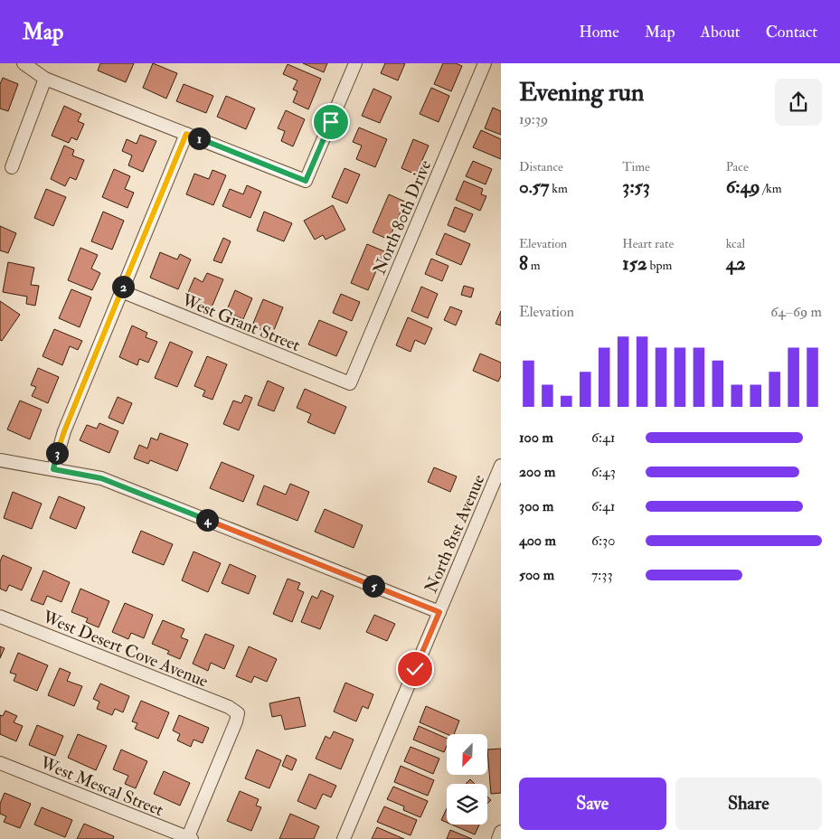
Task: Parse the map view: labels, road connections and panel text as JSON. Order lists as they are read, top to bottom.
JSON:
{
  "streets": {
    "street": [
      "North 80th Drive",
      "West Grant Street",
      "North 81st Avenue",
      "West Desert Cove Avenue",
      "West Mescal Street"
    ]
  },
  "crossings": [
    ["North 80th Drive", "West Grant Street"],
    ["West Desert Cove Avenue", "West Mescal Street"]
  ],
  "north": "bottom left",
  "page": {
    "header": "Map",
    "nav": [
      "Home",
      "Map",
      "About",
      "Contact"
    ],
    "heading": ["Evening run", "19:39"],
    "pins": [
      "1",
      "2",
      "3",
      "4",
      "5"
    ],
    "stats": [
      ["Distance", "0.57 km"],
      ["Time", "3:53"],
      ["Pace", "6:49 /km"],
      ["Elevation", "8 m"],
      ["Heart rate", "152 bpm"],
      ["kcal", "42"]
    ],
    "chart": ["Elevation", "64–69 m"],
    "list": [
      {
        "name": "100 m",
        "note": "6:41"
      },
      {
        "name": "200 m",
        "note": "6:43"
      },
      {
        "name": "300 m",
        "note": "6:41"
      },
      {
        "name": "400 m",
        "note": "6:30"
      },
      {
        "name": "500 m",
        "note": "7:33"
      }
    ],
    "buttons": ["Save", "Share"]
  }
}
